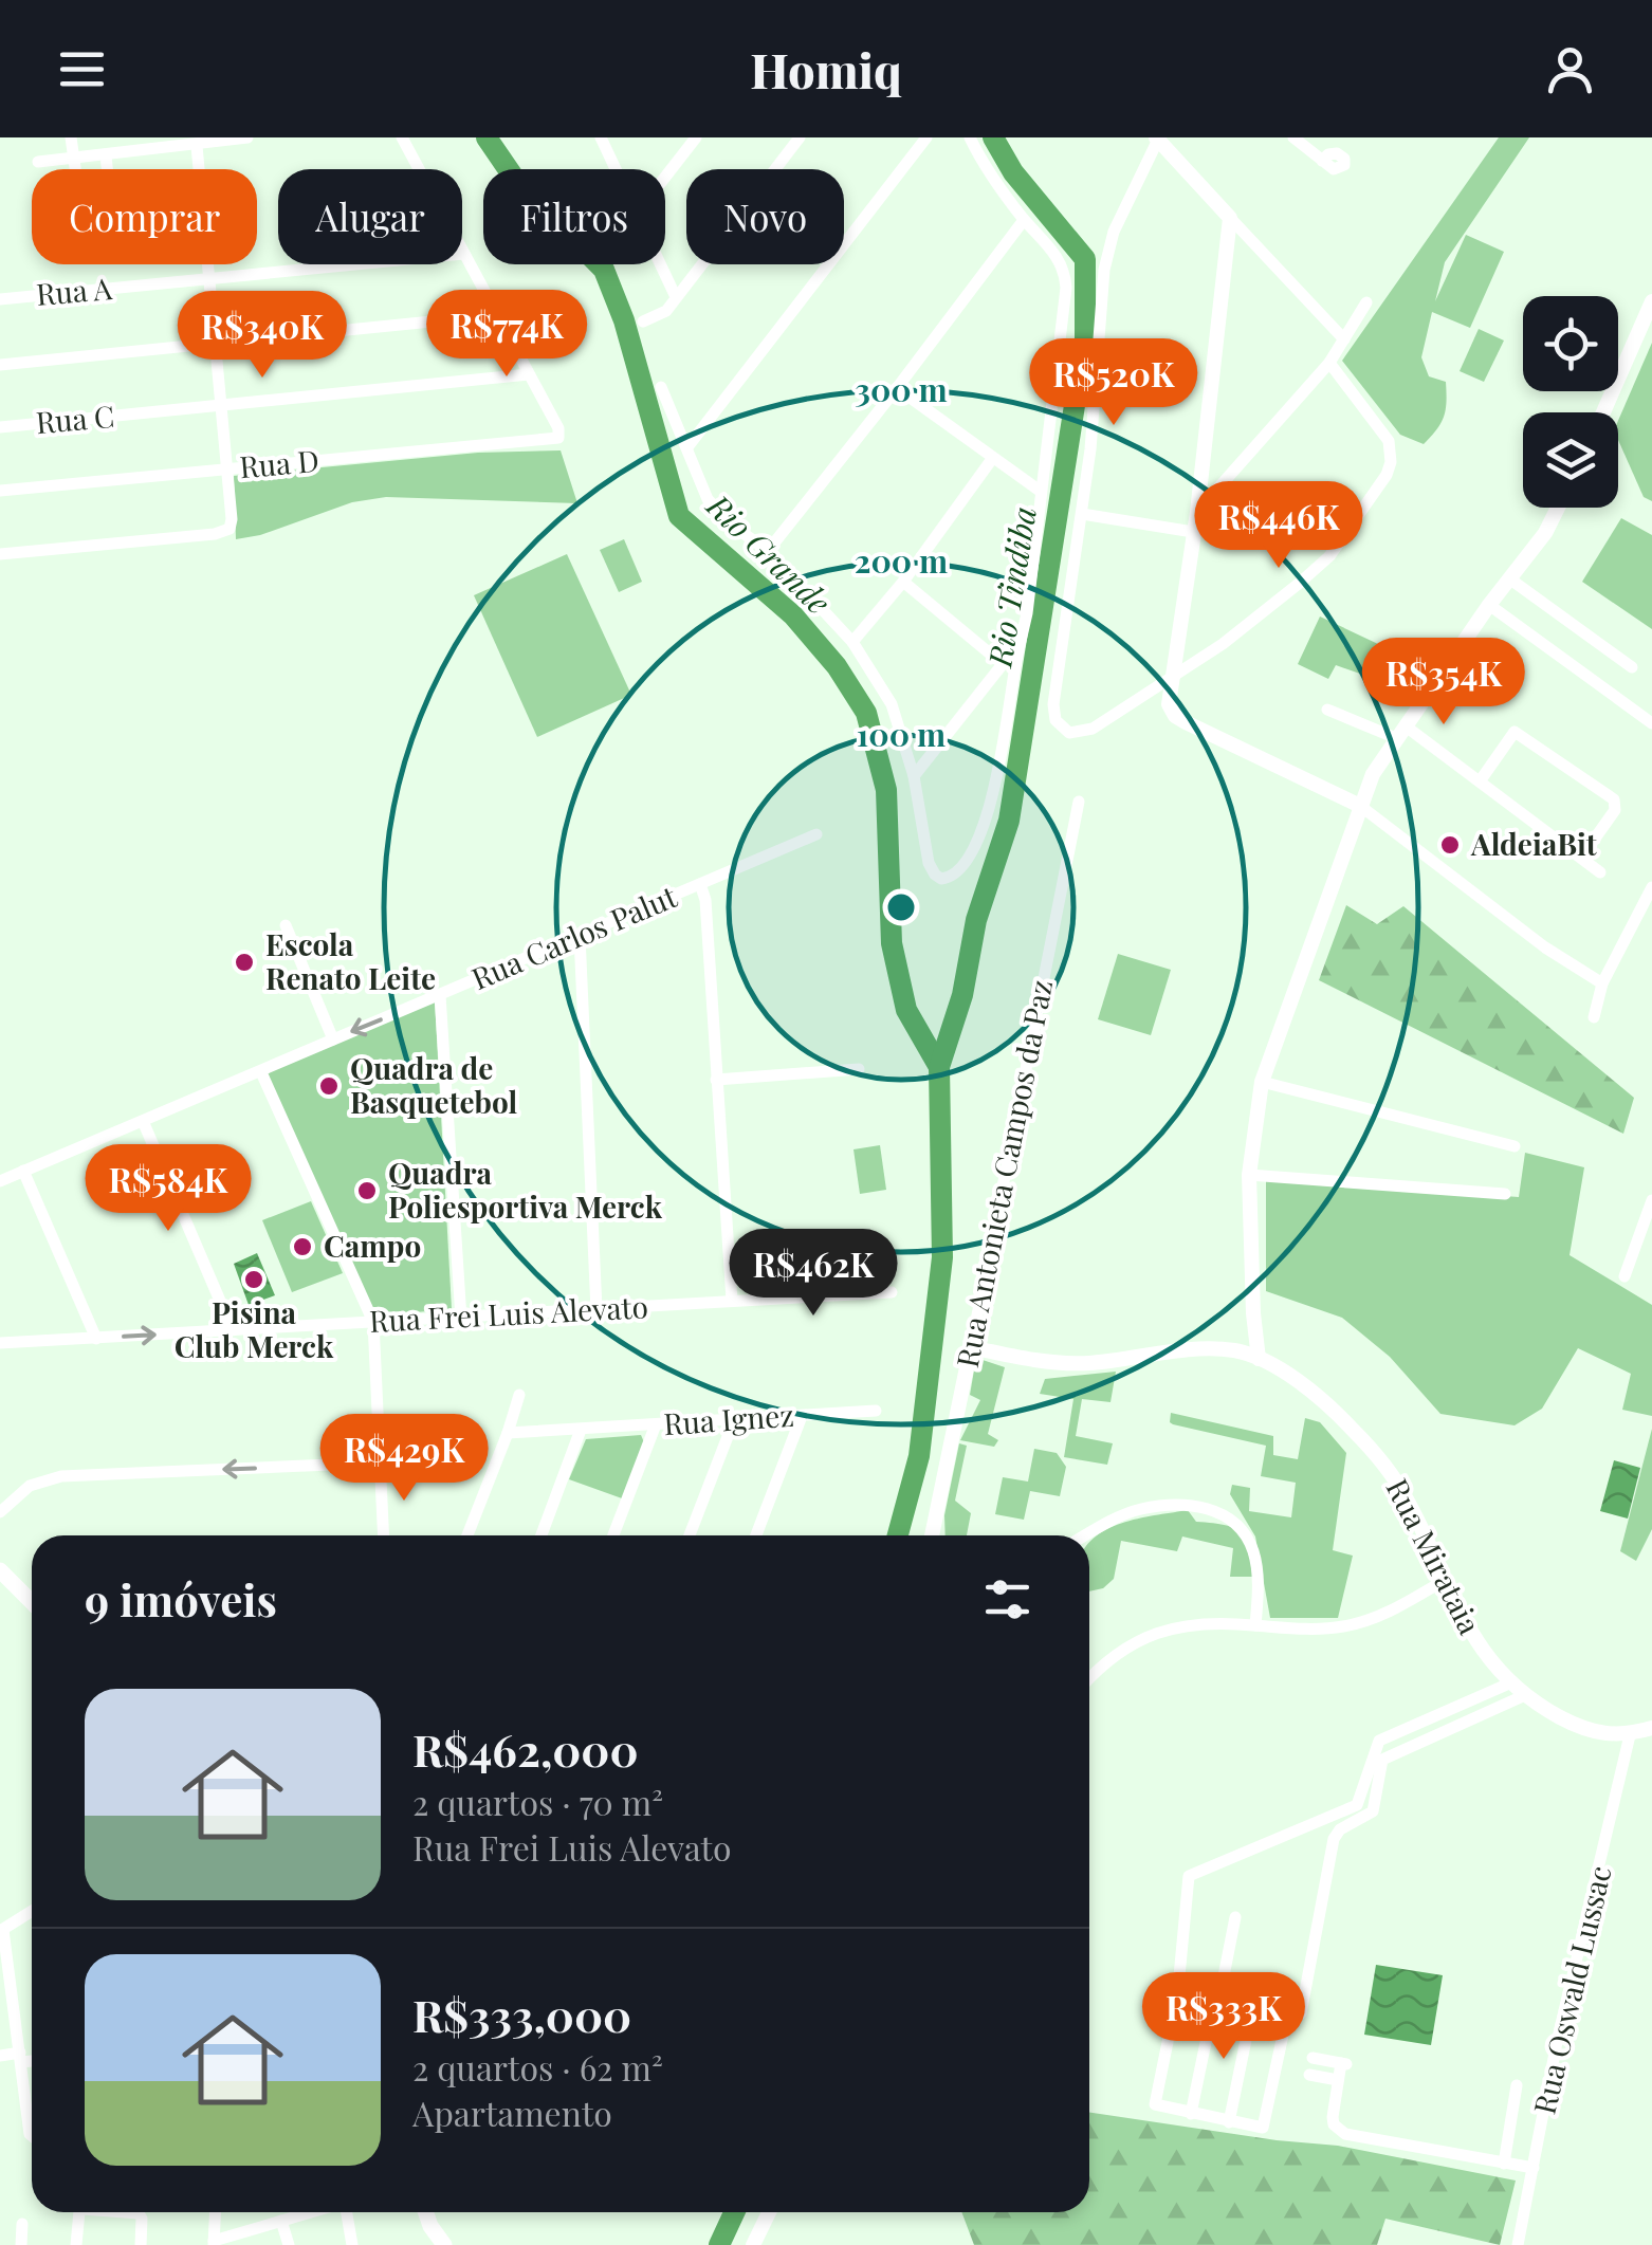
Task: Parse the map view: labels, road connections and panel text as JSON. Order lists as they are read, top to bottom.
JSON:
{
  "streets": {
    "street": [
      "Rua A",
      "Rua C",
      "Rua D",
      "Rua Carlos Palut",
      "Rua Antonieta Campos da Paz",
      "Rua Frei Luis Alevato",
      "Rua Ignez",
      "Rua Mirataia",
      "Rua Oswald Lussac"
    ]
  },
  "crossings": [
    ["Rua C", "Rua D"],
    ["Rua Antonieta Campos da Paz", "Rua Mirataia"],
    ["Rua Mirataia", "Rua Oswald Lussac"]
  ],
  "water": ["Rio Grande", "Rio Tindiba"],
  "places": [
    "AldeiaBit",
    "Escola Renato Leite",
    "Quadra de Basquetebol",
    "Quadra Poliesportiva Merck",
    "Campo",
    "Pisina Club Merck"
  ],
  "page": {
    "header": "Homiq",
    "chip": [
      "Comprar",
      "Alugar",
      "Filtros",
      "Novo"
    ],
    "price": [
      "R$774K",
      "R$340K",
      "R$520K",
      "R$446K",
      "R$354K",
      "R$584K",
      "R$462K",
      "R$429K",
      "R$333K"
    ],
    "heading": "9 imóveis",
    "list": [
      {
        "name": "R$462,000",
        "note": "2 quartos · 70 m² · Rua Frei Luis Alevato"
      },
      {
        "name": "R$333,000",
        "note": "2 quartos · 62 m² · Apartamento"
      }
    ]
  },
  "rings": ["300 m", "200 m", "100 m"]
}
